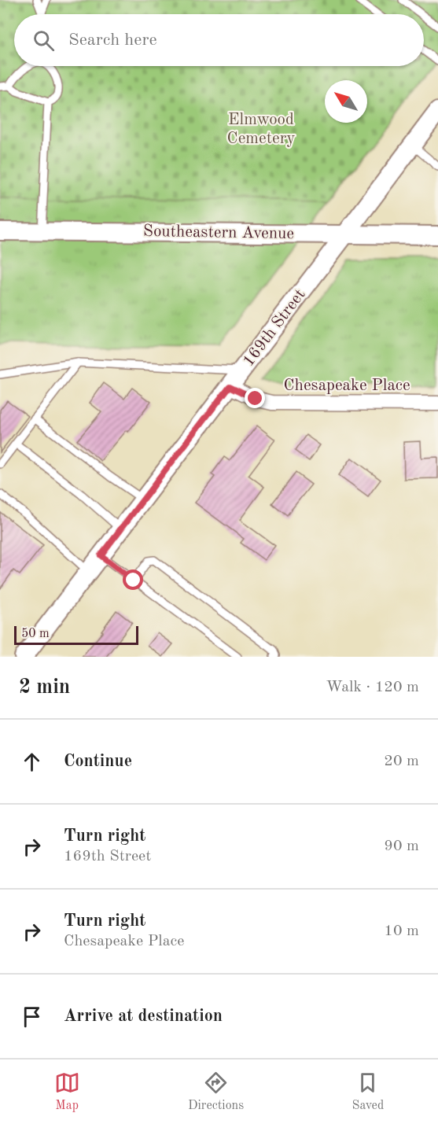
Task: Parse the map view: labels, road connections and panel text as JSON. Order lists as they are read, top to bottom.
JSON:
{
  "streets": {
    "street": ["Southeastern Avenue", "169th Street", "Chesapeake Place"]
  },
  "crossings": [
    ["Southeastern Avenue", "169th Street"],
    ["169th Street", "Chesapeake Place"]
  ],
  "parks": ["Elmwood Cemetery"],
  "scale_bar": "50 m",
  "north": "top left",
  "page": {
    "search": "Search here",
    "scale": "50 m",
    "heading": ["2 min", "Walk · 120 m"],
    "list": [
      ["Continue", "20 m"],
      ["Turn right", "169th Street", "90 m"],
      ["Turn right", "Chesapeake Place", "10 m"],
      "Arrive at destination"
    ],
    "nav": ["Map", "Directions", "Saved"]
  }
}
